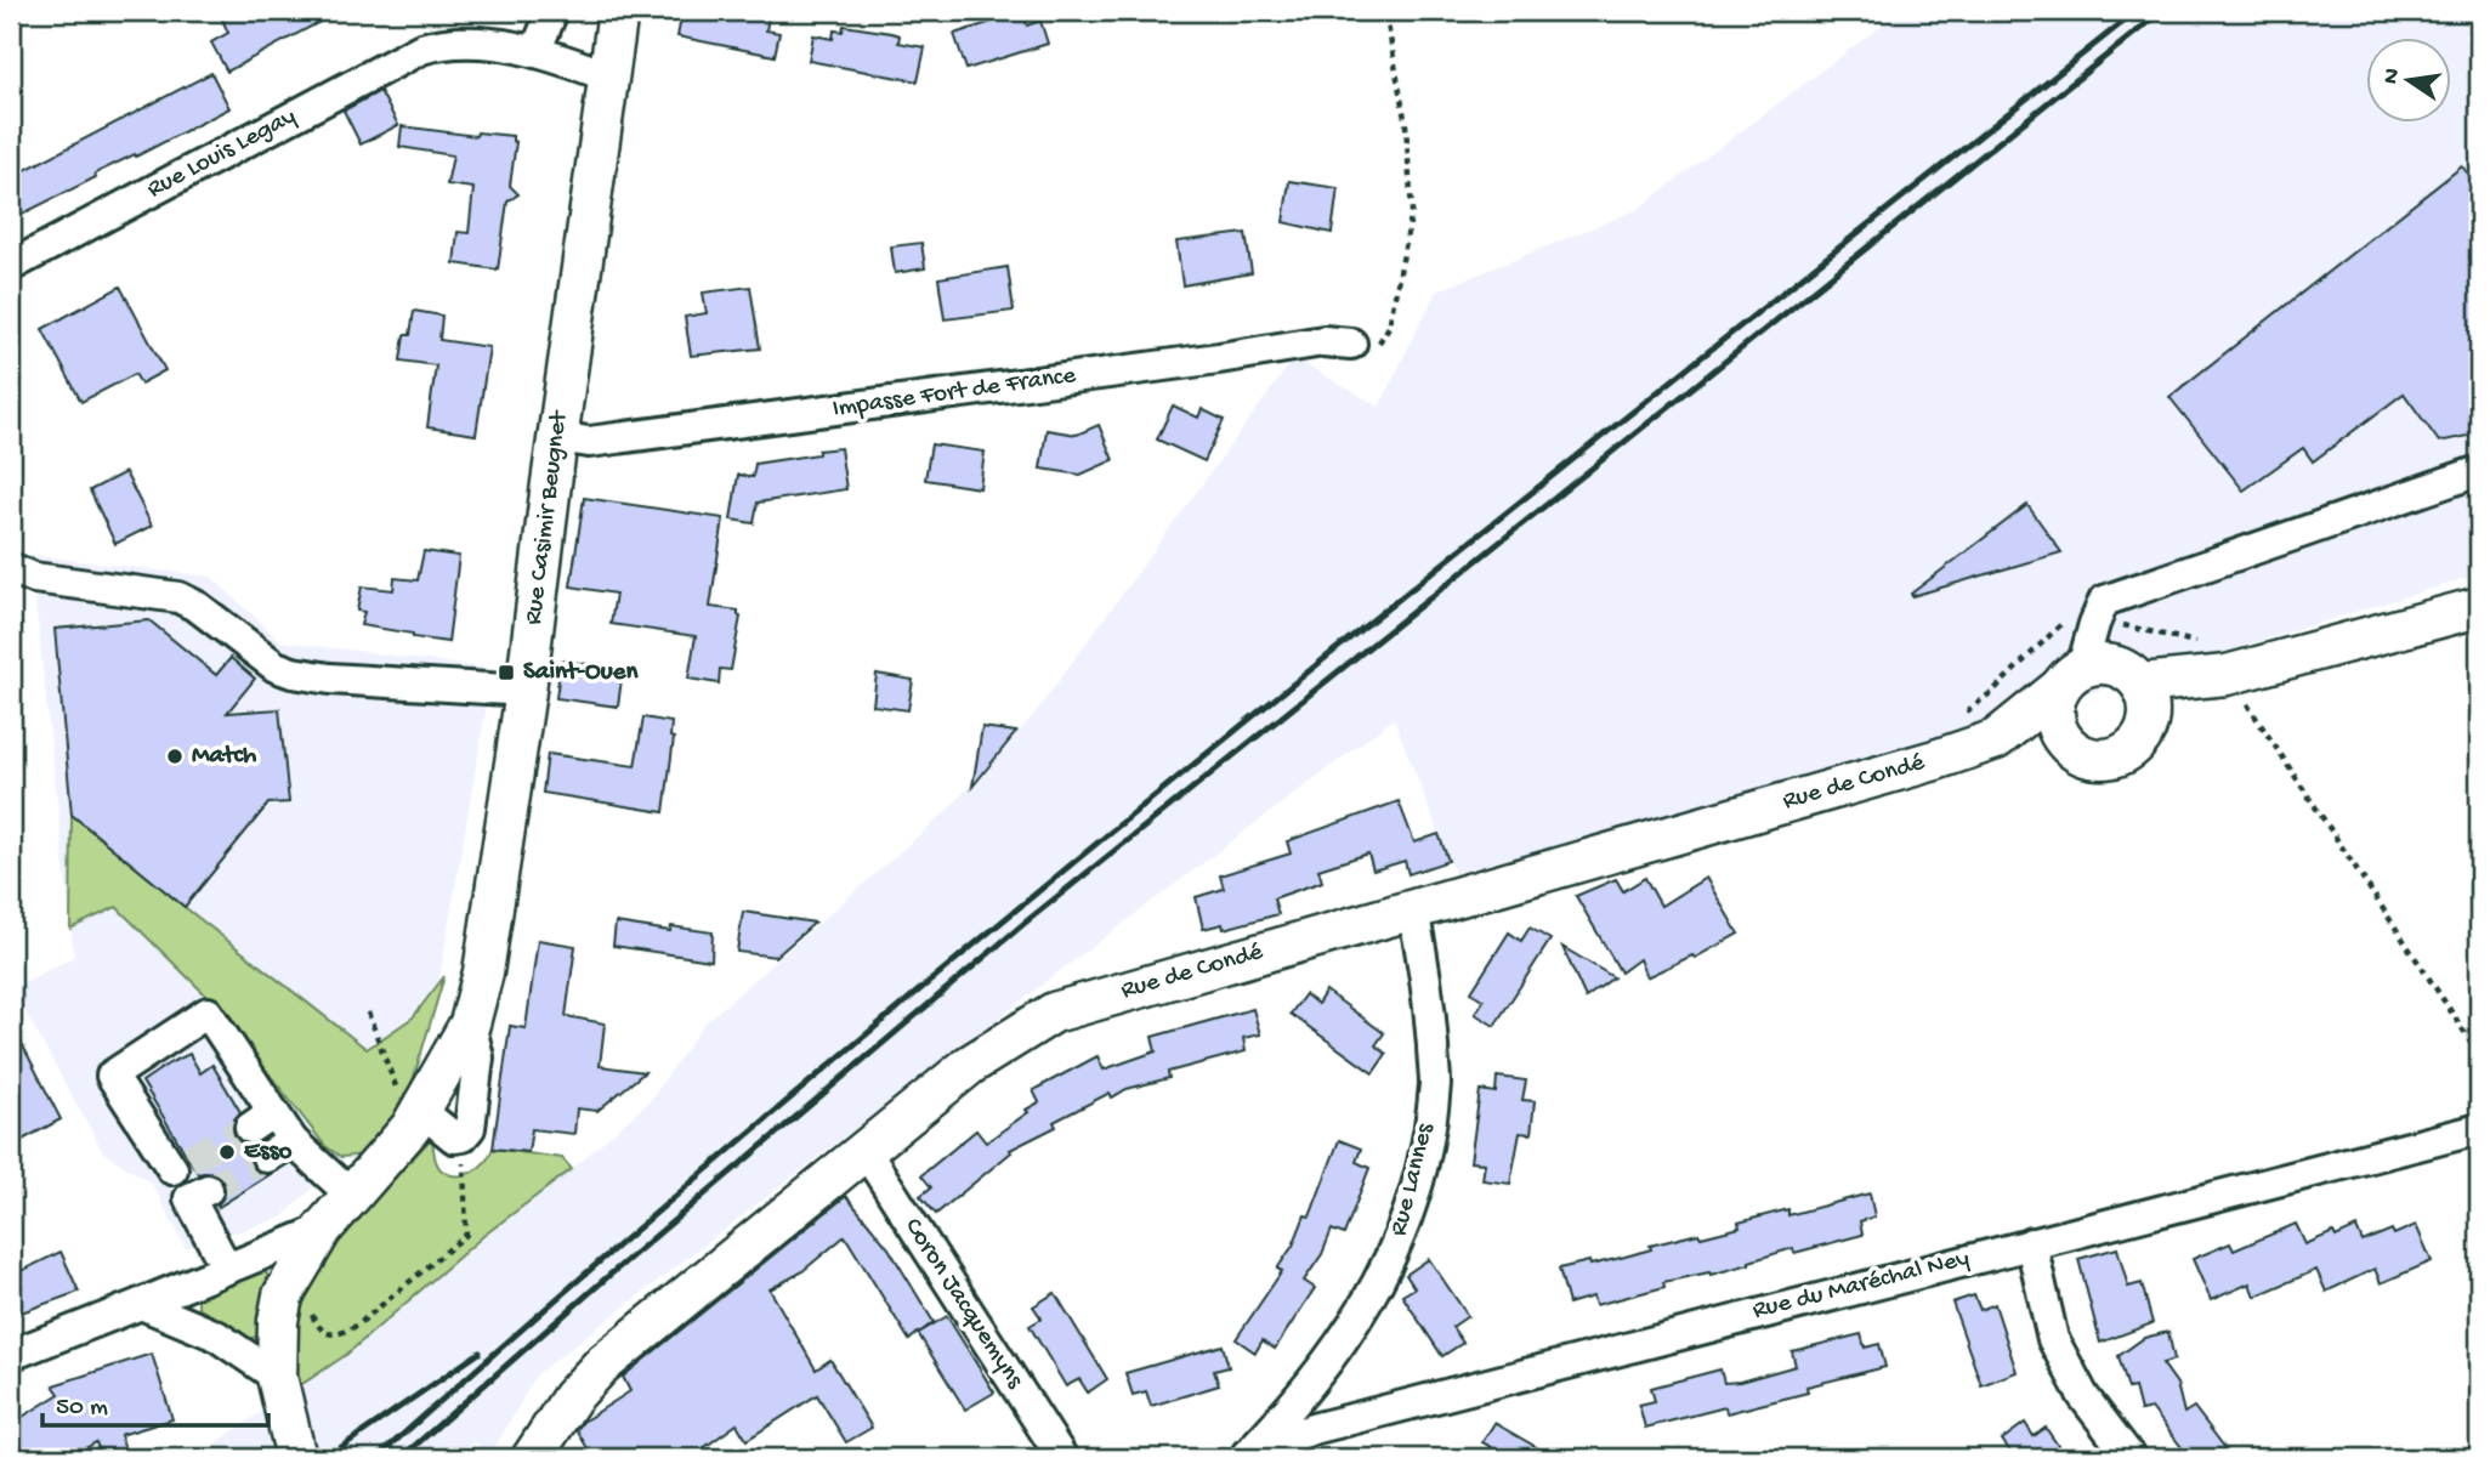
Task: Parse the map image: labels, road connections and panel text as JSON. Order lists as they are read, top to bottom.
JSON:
{
  "streets": {
    "main road": ["Rue Casimir Beugnet", "Rue de Condé"],
    "street": [
      "Rue Louis Legay",
      "Impasse Fort de France",
      "Rue Lannes",
      "Rue du Maréchal Ney",
      "Coron Jacquemyns"
    ]
  },
  "crossings": [
    ["Rue Louis Legay", "Rue Casimir Beugnet"],
    ["Impasse Fort de France", "Rue Casimir Beugnet"],
    ["Rue de Condé", "Rue Lannes"],
    ["Rue de Condé", "Coron Jacquemyns"],
    ["Rue Lannes", "Rue du Maréchal Ney"]
  ],
  "places": {
    "transit": ["Saint-Ouen"],
    "other": ["Match", "Esso"]
  },
  "scale_bar": "50 m",
  "north": "left"
}
